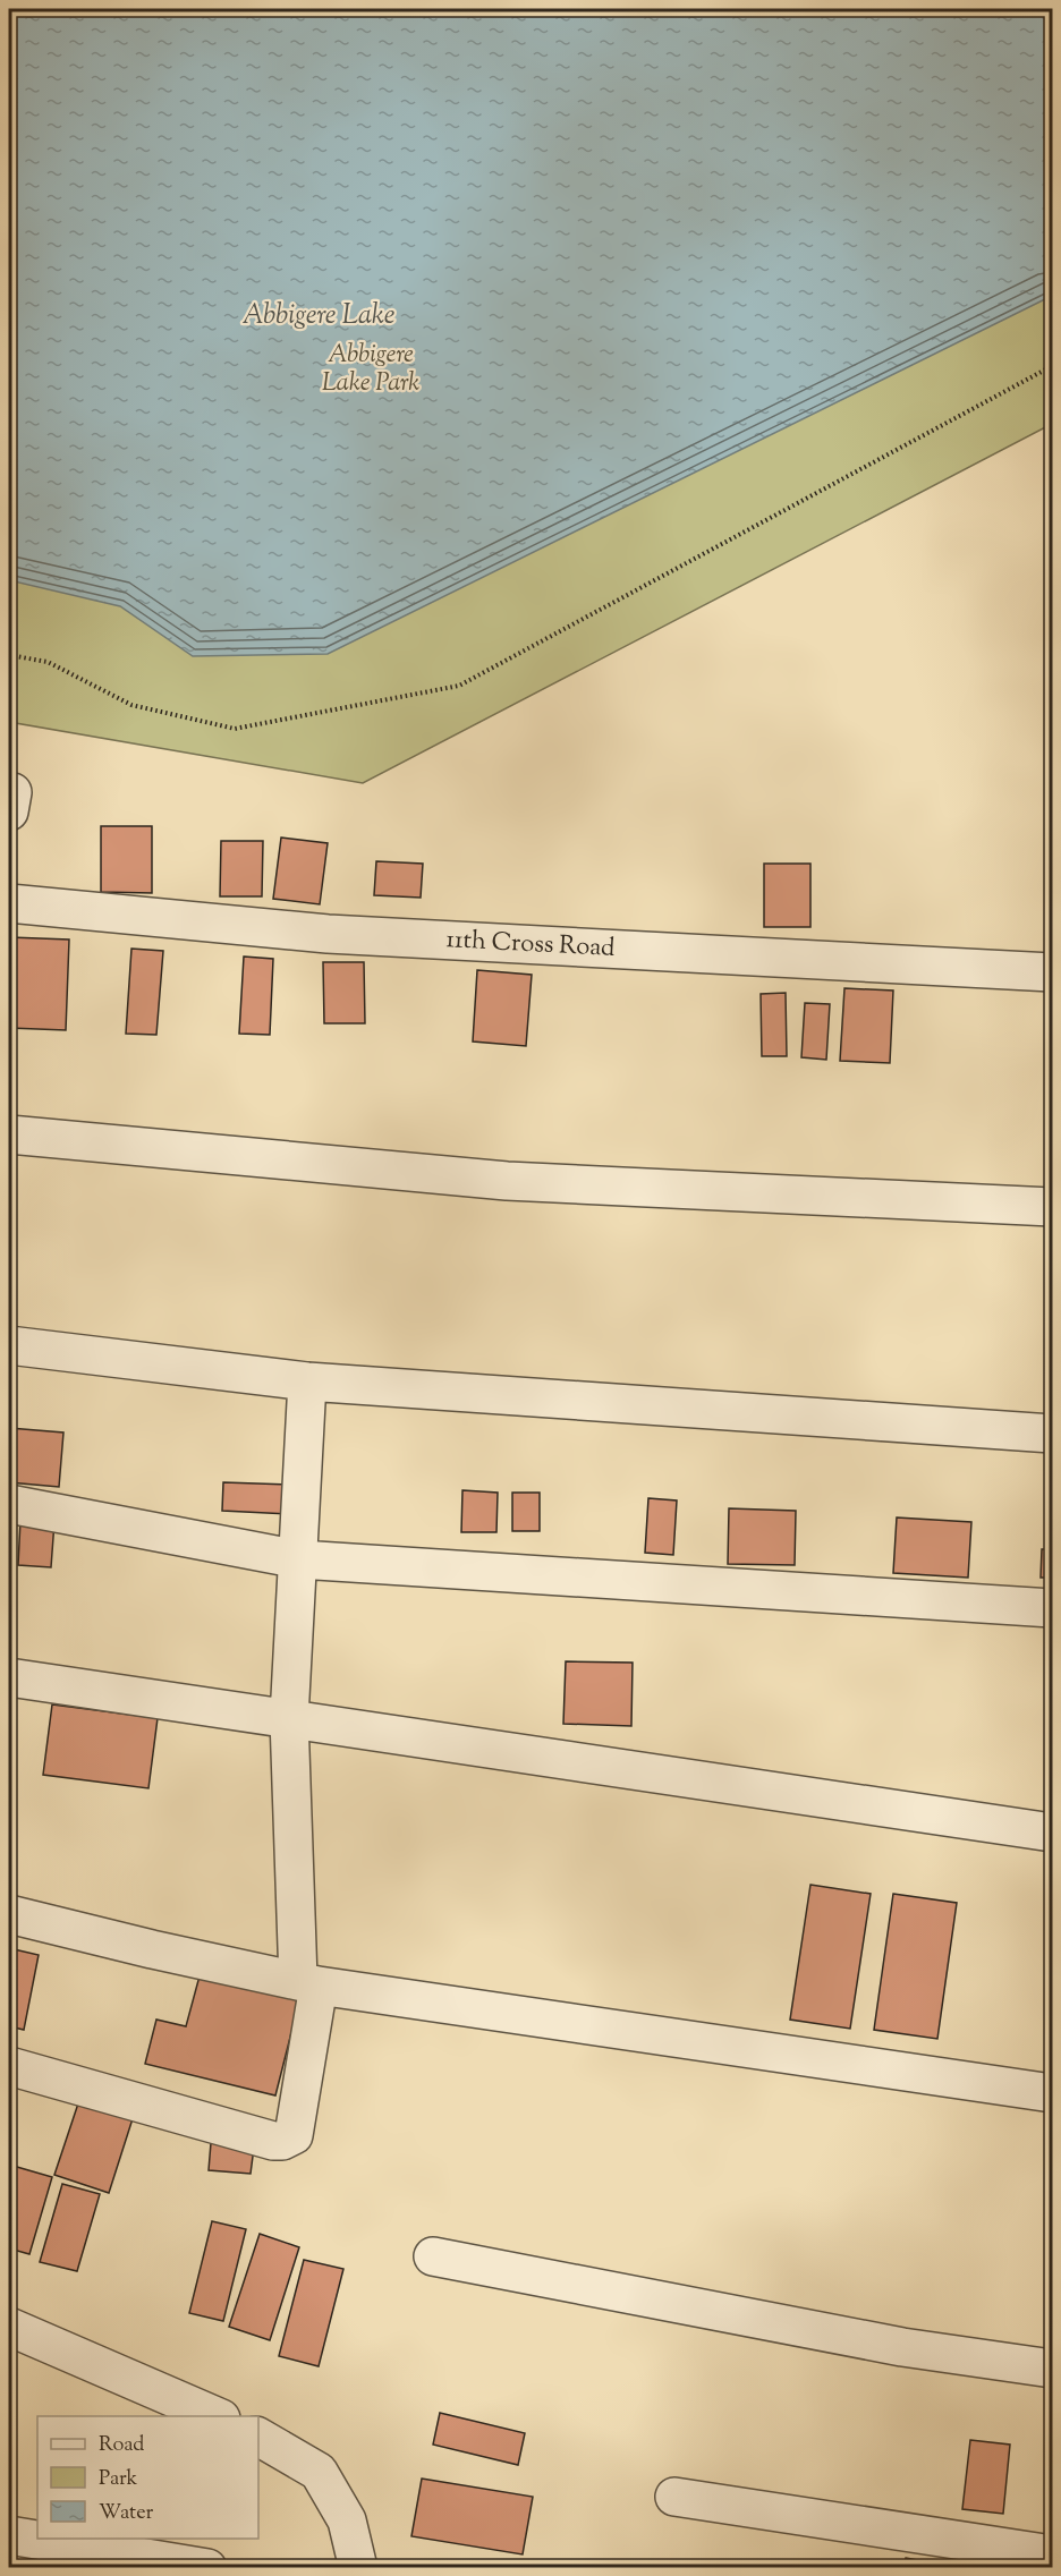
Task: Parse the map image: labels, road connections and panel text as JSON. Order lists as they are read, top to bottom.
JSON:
{
  "streets": {
    "street": ["11th Cross Road"]
  },
  "water": ["Abbigere Lake"],
  "parks": ["Abbigere Lake Park"],
  "legend": ["Road", "Park", "Water"]
}
